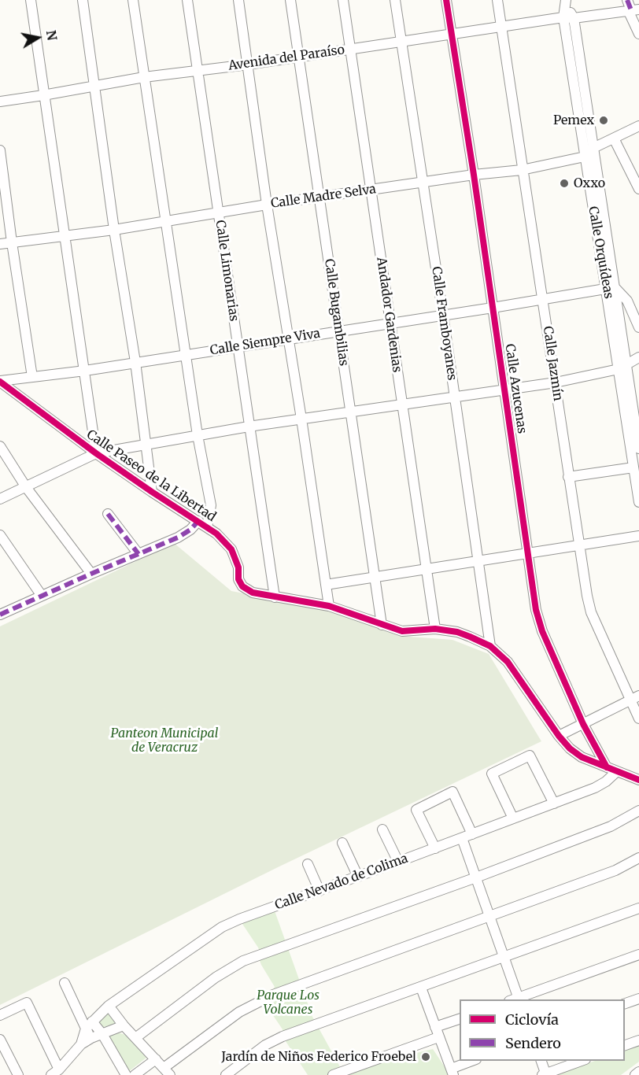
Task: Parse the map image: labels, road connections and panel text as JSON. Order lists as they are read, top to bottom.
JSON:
{
  "streets": {
    "street": [
      "Avenida del Paraíso",
      "Calle Madre Selva",
      "Calle Orquídeas",
      "Calle Limonarias",
      "Calle Bugambilias",
      "Andador Gardenias",
      "Calle Framboyanes",
      "Calle Siempre Viva",
      "Calle Jazmín",
      "Calle Azucenas",
      "Calle Paseo de la Libertad",
      "Calle Nevado de Colima"
    ]
  },
  "crossings": [
    ["Avenida del Paraíso", "Calle Orquídeas"],
    ["Avenida del Paraíso", "Calle Limonarias"],
    ["Avenida del Paraíso", "Calle Bugambilias"],
    ["Avenida del Paraíso", "Andador Gardenias"],
    ["Avenida del Paraíso", "Calle Framboyanes"],
    ["Avenida del Paraíso", "Calle Jazmín"],
    ["Avenida del Paraíso", "Calle Azucenas"],
    ["Calle Madre Selva", "Calle Orquídeas"],
    ["Calle Madre Selva", "Calle Limonarias"],
    ["Calle Madre Selva", "Calle Bugambilias"],
    ["Calle Madre Selva", "Andador Gardenias"],
    ["Calle Madre Selva", "Calle Framboyanes"],
    ["Calle Madre Selva", "Calle Jazmín"],
    ["Calle Madre Selva", "Calle Azucenas"],
    ["Calle Orquídeas", "Calle Siempre Viva"],
    ["Calle Limonarias", "Calle Siempre Viva"],
    ["Calle Limonarias", "Calle Paseo de la Libertad"],
    ["Calle Bugambilias", "Calle Siempre Viva"],
    ["Calle Bugambilias", "Calle Paseo de la Libertad"],
    ["Andador Gardenias", "Calle Siempre Viva"],
    ["Andador Gardenias", "Calle Paseo de la Libertad"],
    ["Calle Framboyanes", "Calle Siempre Viva"],
    ["Calle Framboyanes", "Calle Paseo de la Libertad"],
    ["Calle Siempre Viva", "Calle Jazmín"],
    ["Calle Siempre Viva", "Calle Azucenas"],
    ["Calle Siempre Viva", "Calle Paseo de la Libertad"],
    ["Calle Azucenas", "Calle Paseo de la Libertad"],
    ["Calle Paseo de la Libertad", "Calle Nevado de Colima"]
  ],
  "parks": ["Panteon Municipal de Veracruz", "Parque Los Volcanes"],
  "places": ["Pemex", "Oxxo", "Jardín de Niños Federico Froebel"],
  "legend": ["Ciclovía", "Sendero"],
  "north": "right"
}
